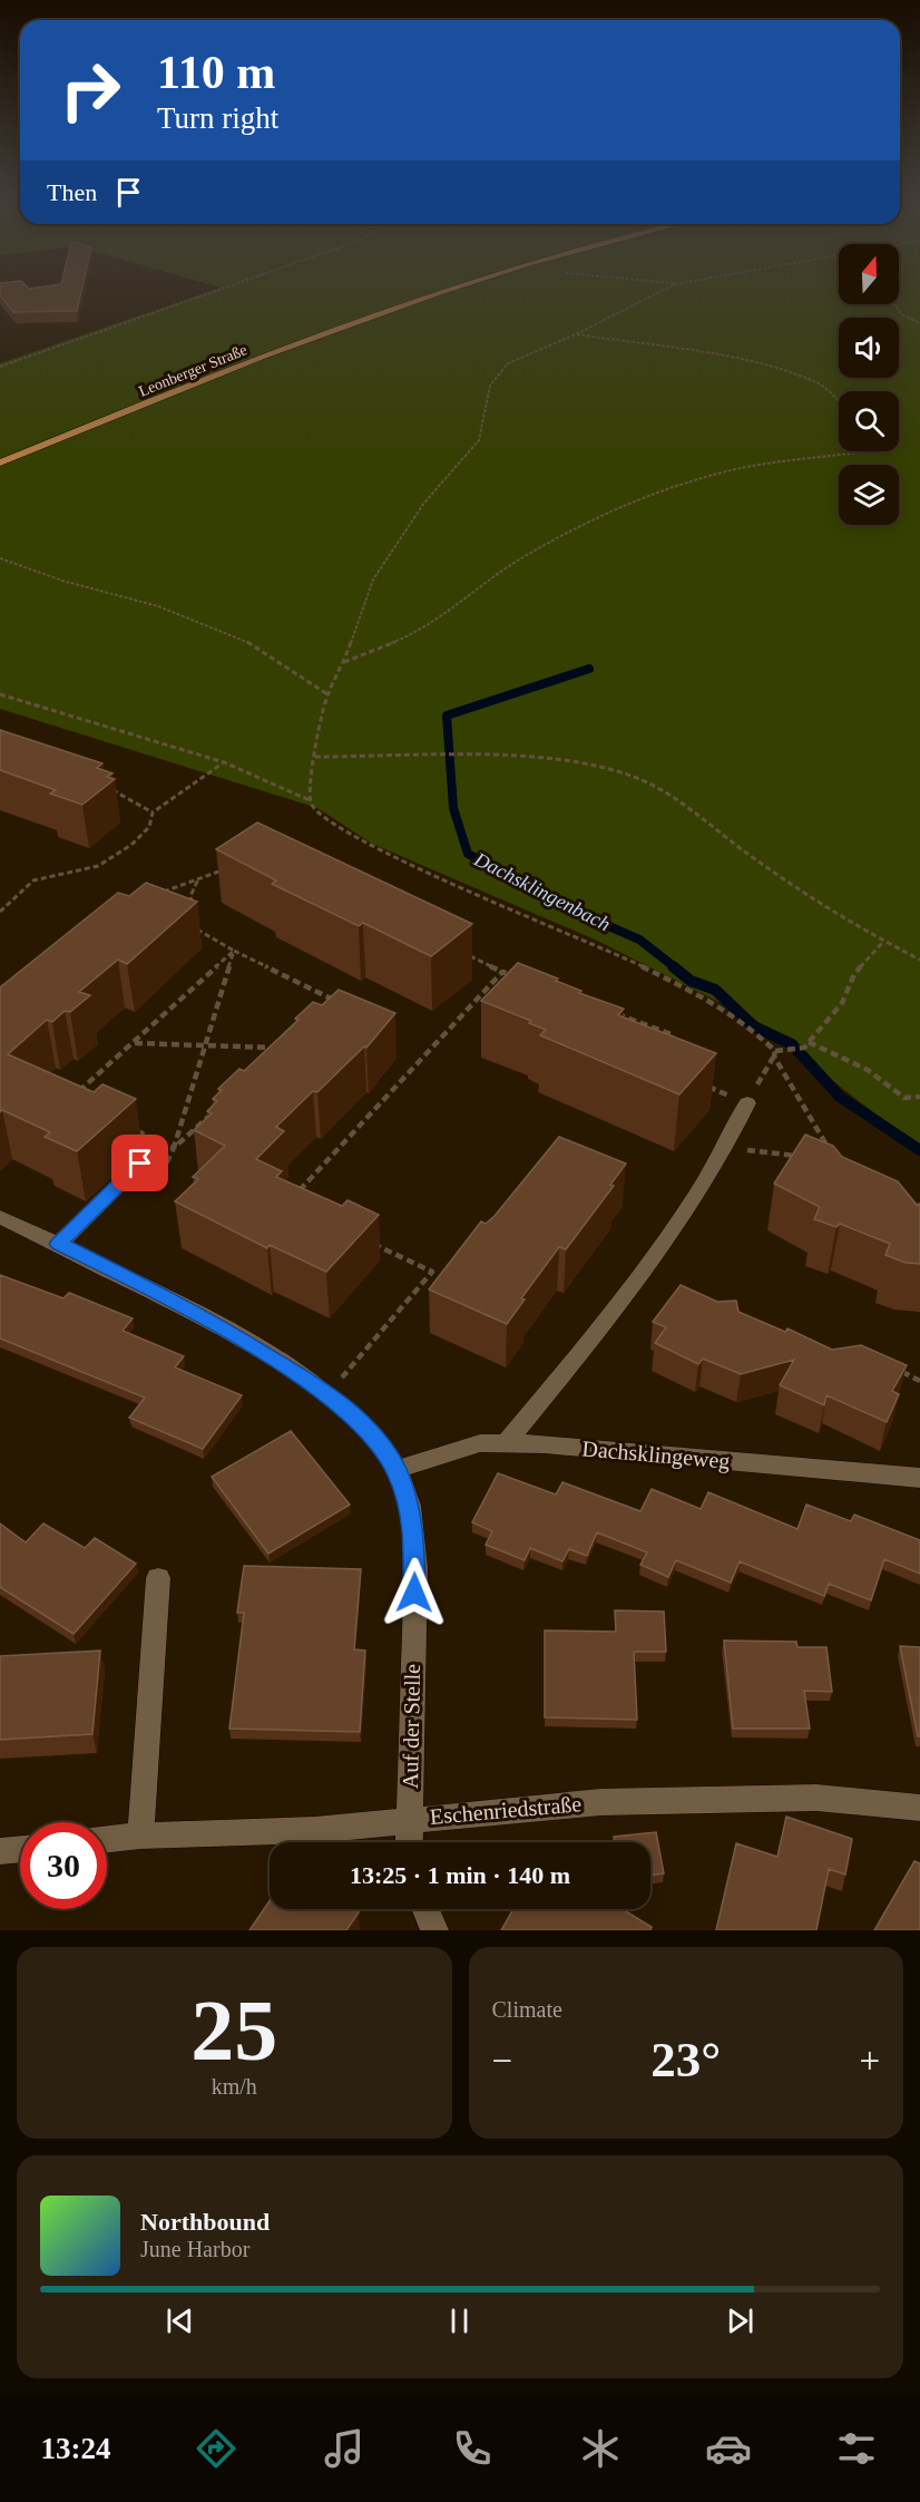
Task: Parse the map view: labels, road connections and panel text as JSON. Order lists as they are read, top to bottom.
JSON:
{
  "streets": {
    "main road": ["Leonberger Straße"],
    "street": ["Dachsklingeweg", "Auf der Stelle", "Eschenriedstraße"]
  },
  "crossings": [
    ["Dachsklingeweg", "Auf der Stelle"],
    ["Auf der Stelle", "Eschenriedstraße"]
  ],
  "water": ["Dachsklingenbach"],
  "north": "top",
  "page": {
    "turn": ["110 m", "Turn right"],
    "then": "Then",
    "limit": "30",
    "trip": "13:25 · 1 min · 140 m",
    "tile": [
      ["25", "km/h"],
      "Climate"
    ],
    "heat": ["−", "23°", "+"],
    "song": ["Northbound", "June Harbor"],
    "tabs": "13:24"
  }
}
